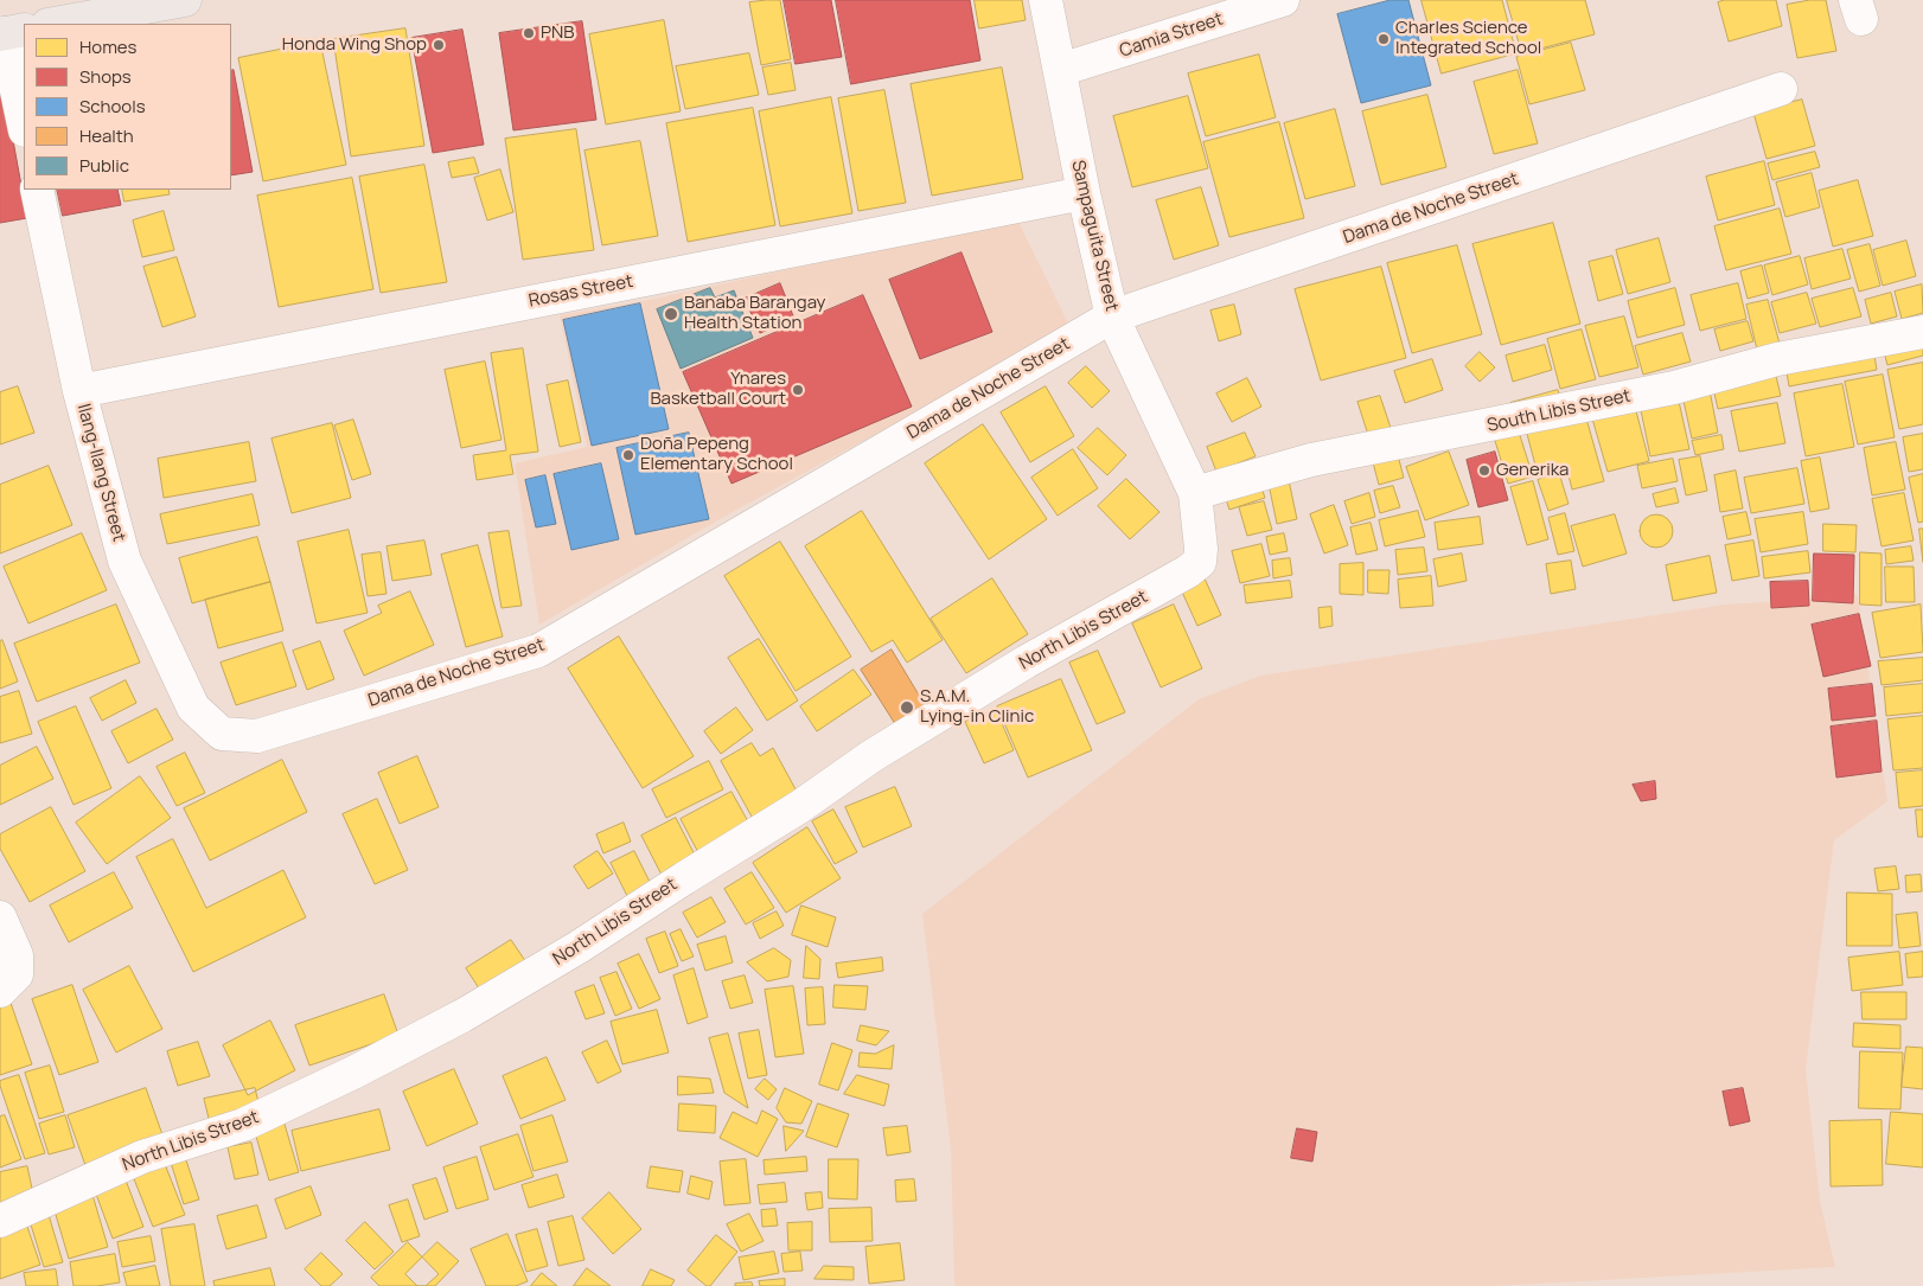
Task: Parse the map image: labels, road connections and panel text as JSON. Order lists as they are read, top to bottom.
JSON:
{
  "streets": {
    "street": [
      "Camia Street",
      "Dama de Noche Street",
      "Sampaguita Street",
      "Rosas Street",
      "South Libis Street",
      "Ilang-Ilang Street",
      "North Libis Street"
    ]
  },
  "crossings": [
    ["Camia Street", "Sampaguita Street"],
    ["Dama de Noche Street", "Sampaguita Street"],
    ["Dama de Noche Street", "Ilang-Ilang Street"],
    ["Sampaguita Street", "Rosas Street"],
    ["Sampaguita Street", "South Libis Street"],
    ["Sampaguita Street", "North Libis Street"],
    ["Rosas Street", "Ilang-Ilang Street"]
  ],
  "places": [
    "PNB",
    "Charles Science Integrated School",
    "Honda Wing Shop",
    "Banaba Barangay Health Station",
    "Ynares Basketball Court",
    "Doña Pepeng Elementary School",
    "Generika",
    "S.A.M. Lying-in Clinic"
  ],
  "legend": [
    "Homes",
    "Shops",
    "Schools",
    "Health",
    "Public"
  ]
}
